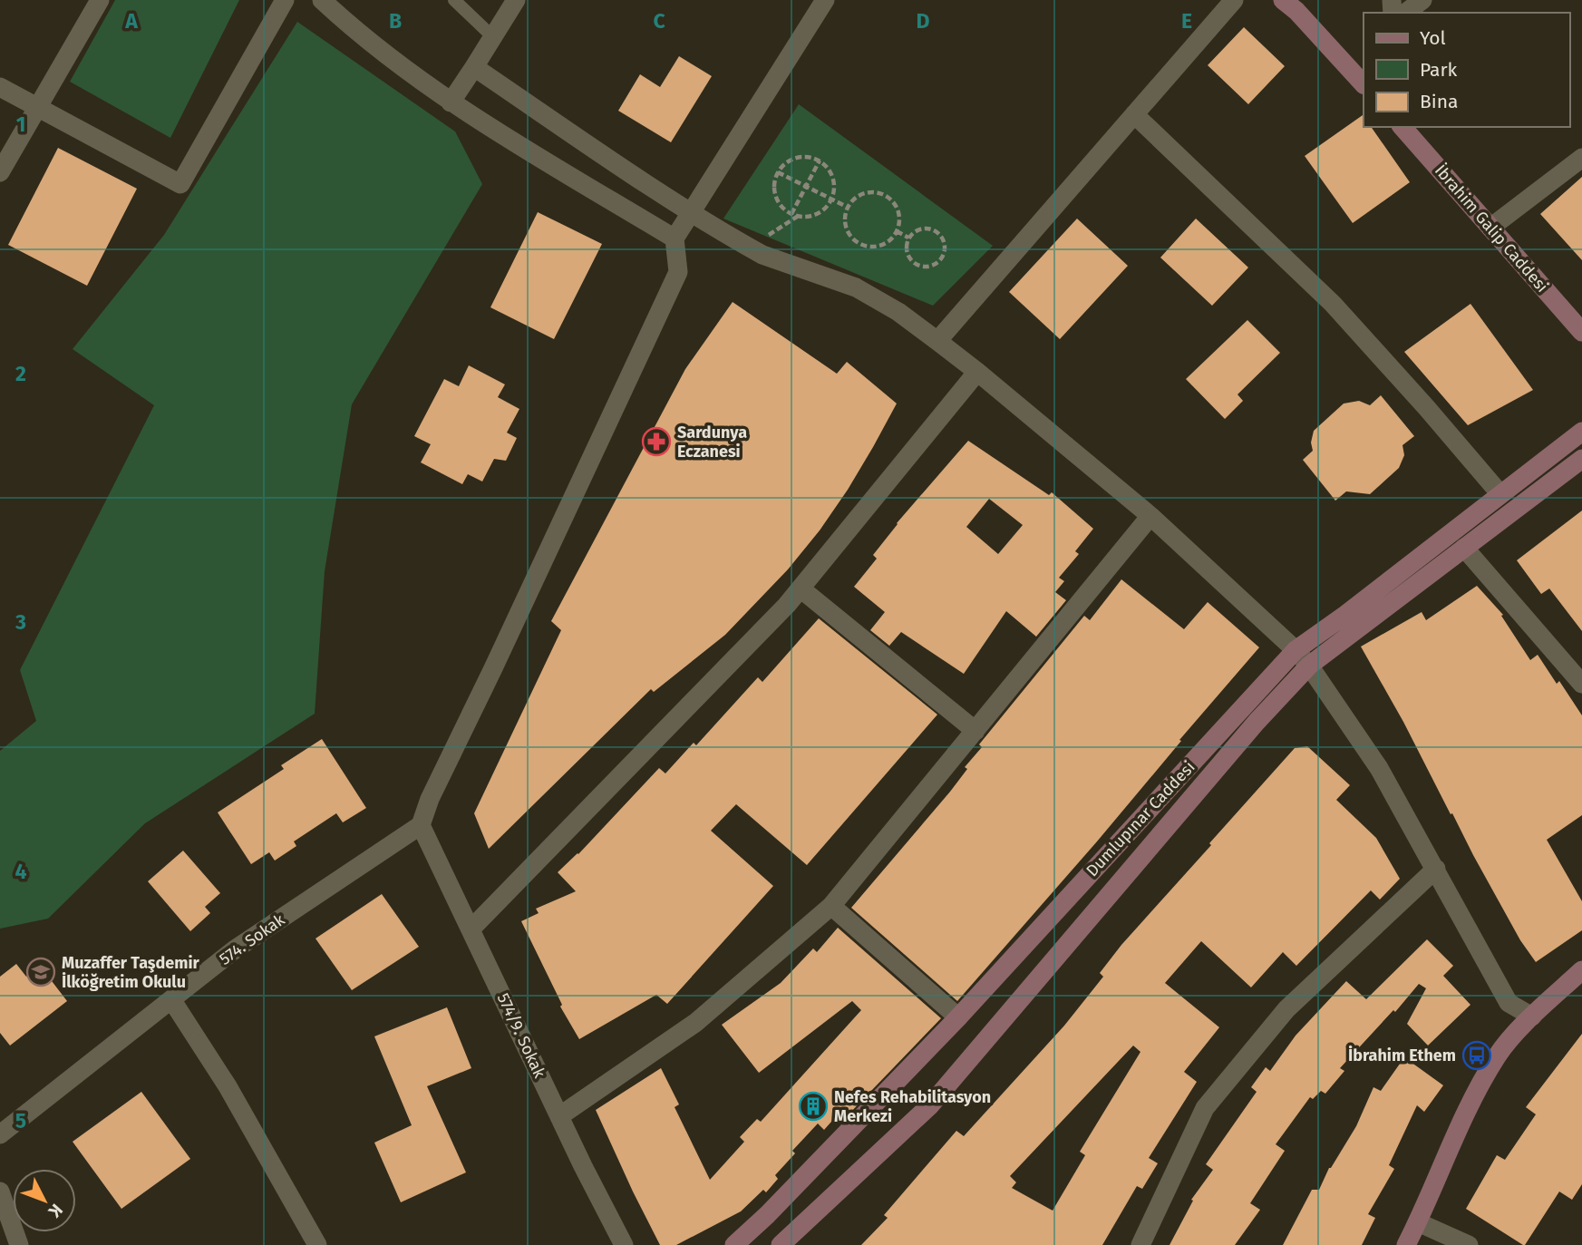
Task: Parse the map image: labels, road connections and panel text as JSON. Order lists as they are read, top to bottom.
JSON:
{
  "streets": {
    "street": [
      "İbrahim Galip Caddesi",
      "Dumlupınar Caddesi",
      "574. Sokak",
      "574/9. Sokak"
    ]
  },
  "crossings": [
    ["574. Sokak", "574/9. Sokak"]
  ],
  "places": {
    "pharmacy": ["Sardunya Eczanesi"],
    "school or university": ["Muzaffer Taşdemir İlköğretim Okulu"],
    "bus stop": ["İbrahim Ethem"],
    "building": ["Nefes Rehabilitasyon Merkezi"]
  },
  "legend": ["Yol", "Park", "Bina"],
  "north": "bottom right",
  "grid": {
    "columns": [
      "A",
      "B",
      "C",
      "D",
      "E"
    ],
    "rows": [
      "1",
      "2",
      "3",
      "4",
      "5"
    ]
  }
}
